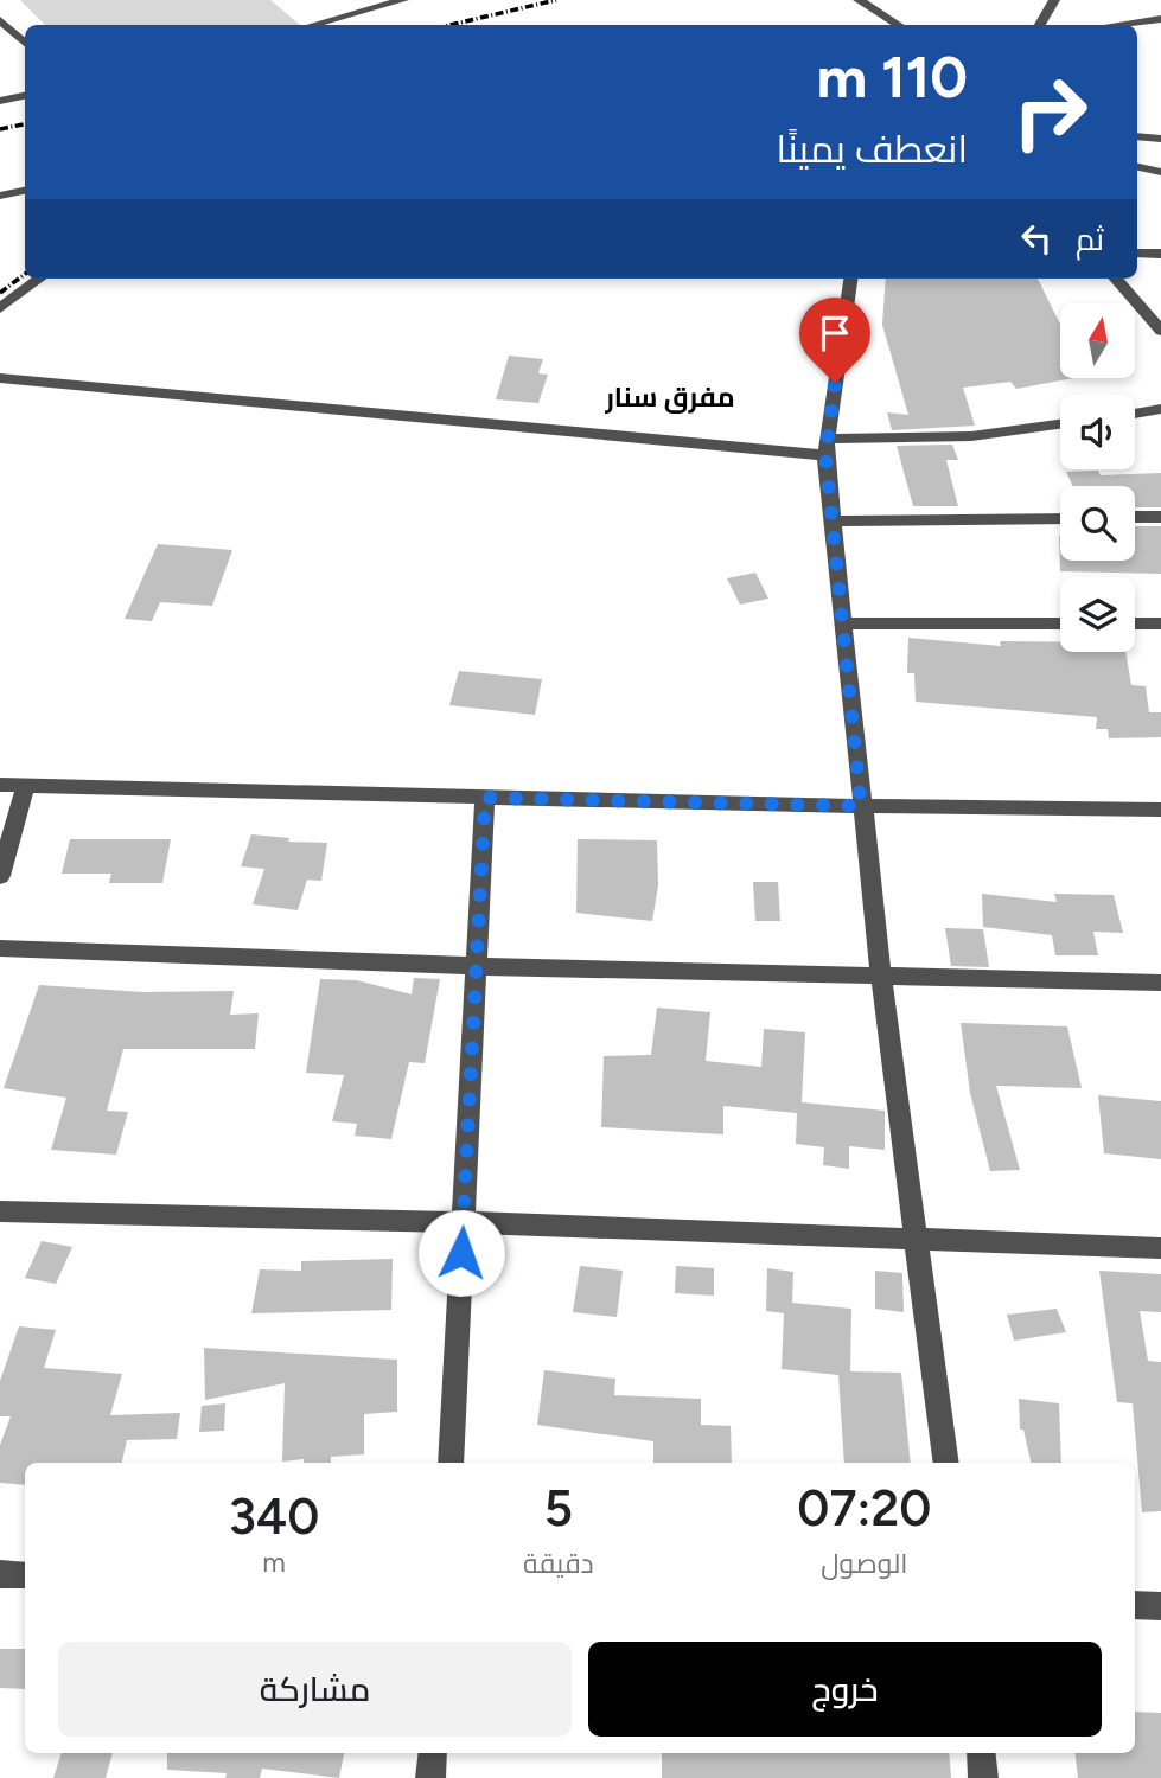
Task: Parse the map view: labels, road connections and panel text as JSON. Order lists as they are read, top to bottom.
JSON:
{
  "districts": ["مفرق سنار"],
  "north": "top",
  "page": {
    "turn": ["110 m", "انعطف يمينًا"],
    "then": "ثم",
    "eta": [
      "07:20",
      "الوصول",
      "5",
      "دقيقة",
      "340",
      "m"
    ],
    "buttons": ["خروج", "مشاركة"]
  }
}
